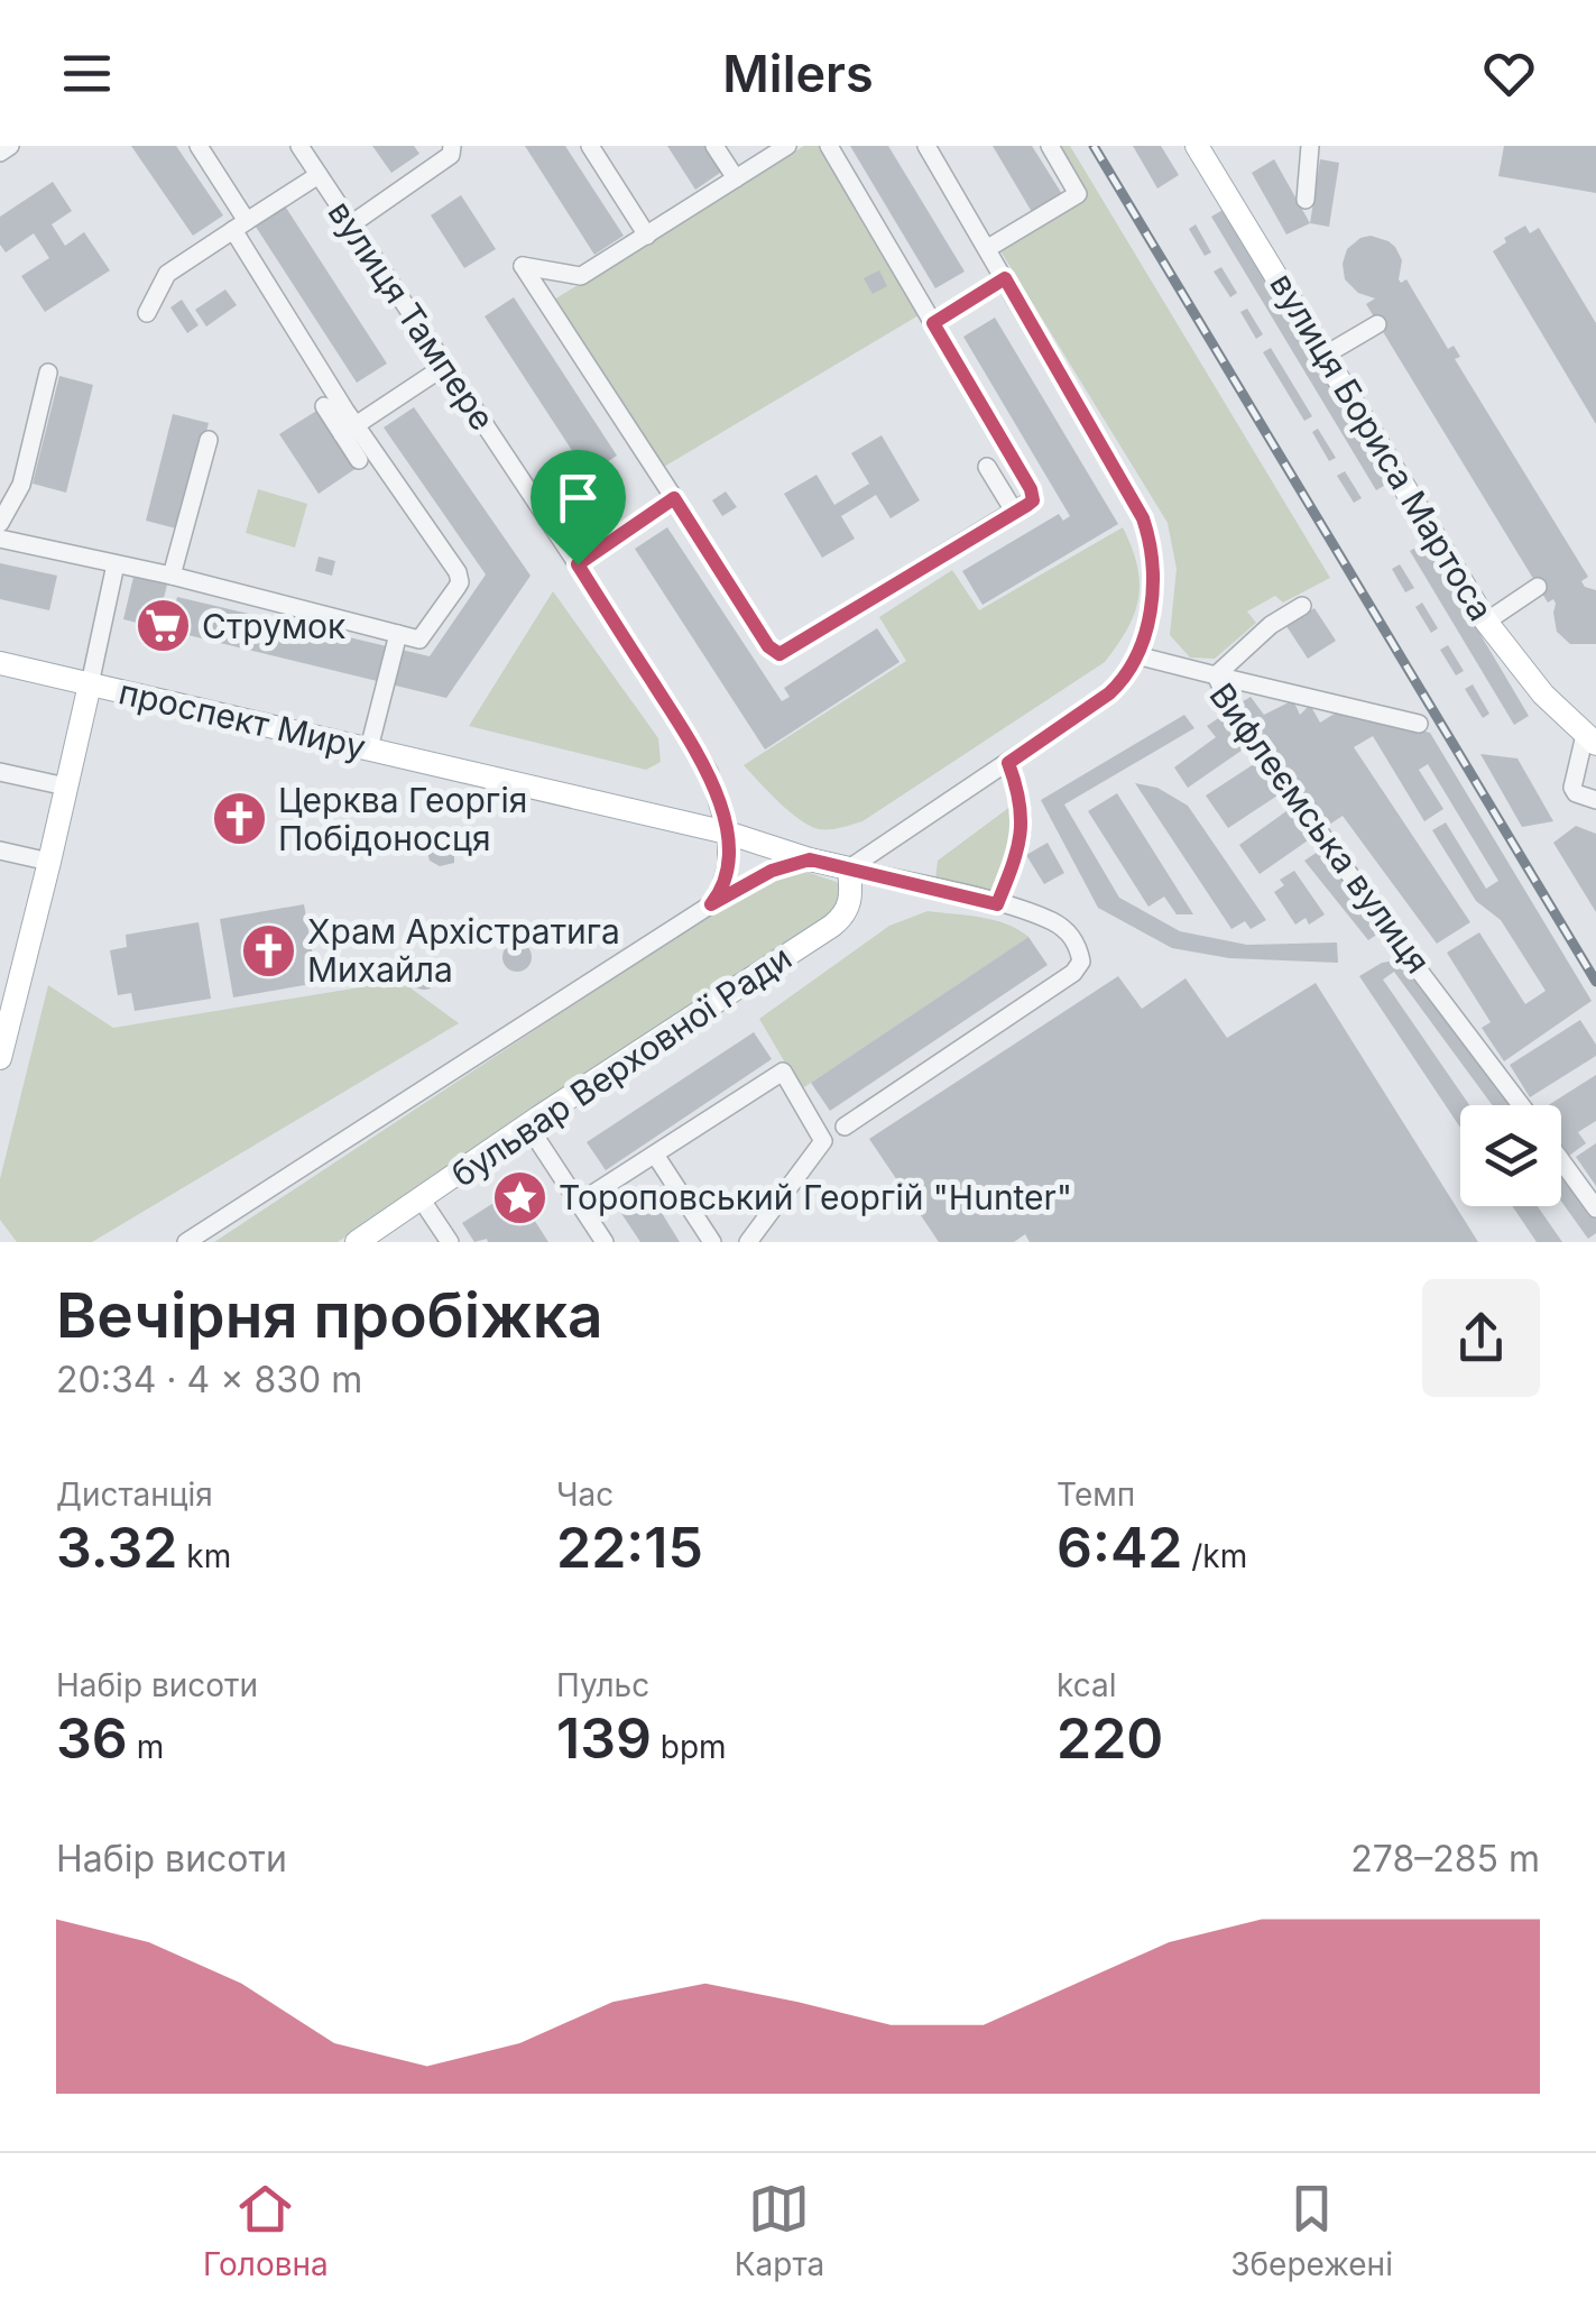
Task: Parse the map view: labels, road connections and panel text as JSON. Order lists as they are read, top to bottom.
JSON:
{
  "streets": {
    "main road": ["вулиця Бориса Мартоса", "проспект Миру", "бульвар Верховної Ради"],
    "street": ["вулиця Тампере", "Вифлеємська вулиця"]
  },
  "crossings": [
    ["вулиця Тампере", "проспект Миру"]
  ],
  "places": {
    "supermarket": ["Струмок"],
    "church": ["Церква Георгія Побідоносця", "Храм Архістратига Михайла"],
    "place": ["Тороповський Георгій \"Hunter\""]
  },
  "page": {
    "header": "Milers",
    "heading": ["Вечірня пробіжка", "20:34 · 4 × 830 m"],
    "stats": [
      ["Дистанція", "3.32 km"],
      ["Час", "22:15"],
      ["Темп", "6:42 /km"],
      ["Набір висоти", "36 m"],
      ["Пульс", "139 bpm"],
      ["kcal", "220"]
    ],
    "chart": ["Набір висоти", "278–285 m"],
    "tabs": ["Головна", "Карта", "Збережені"]
  }
}
